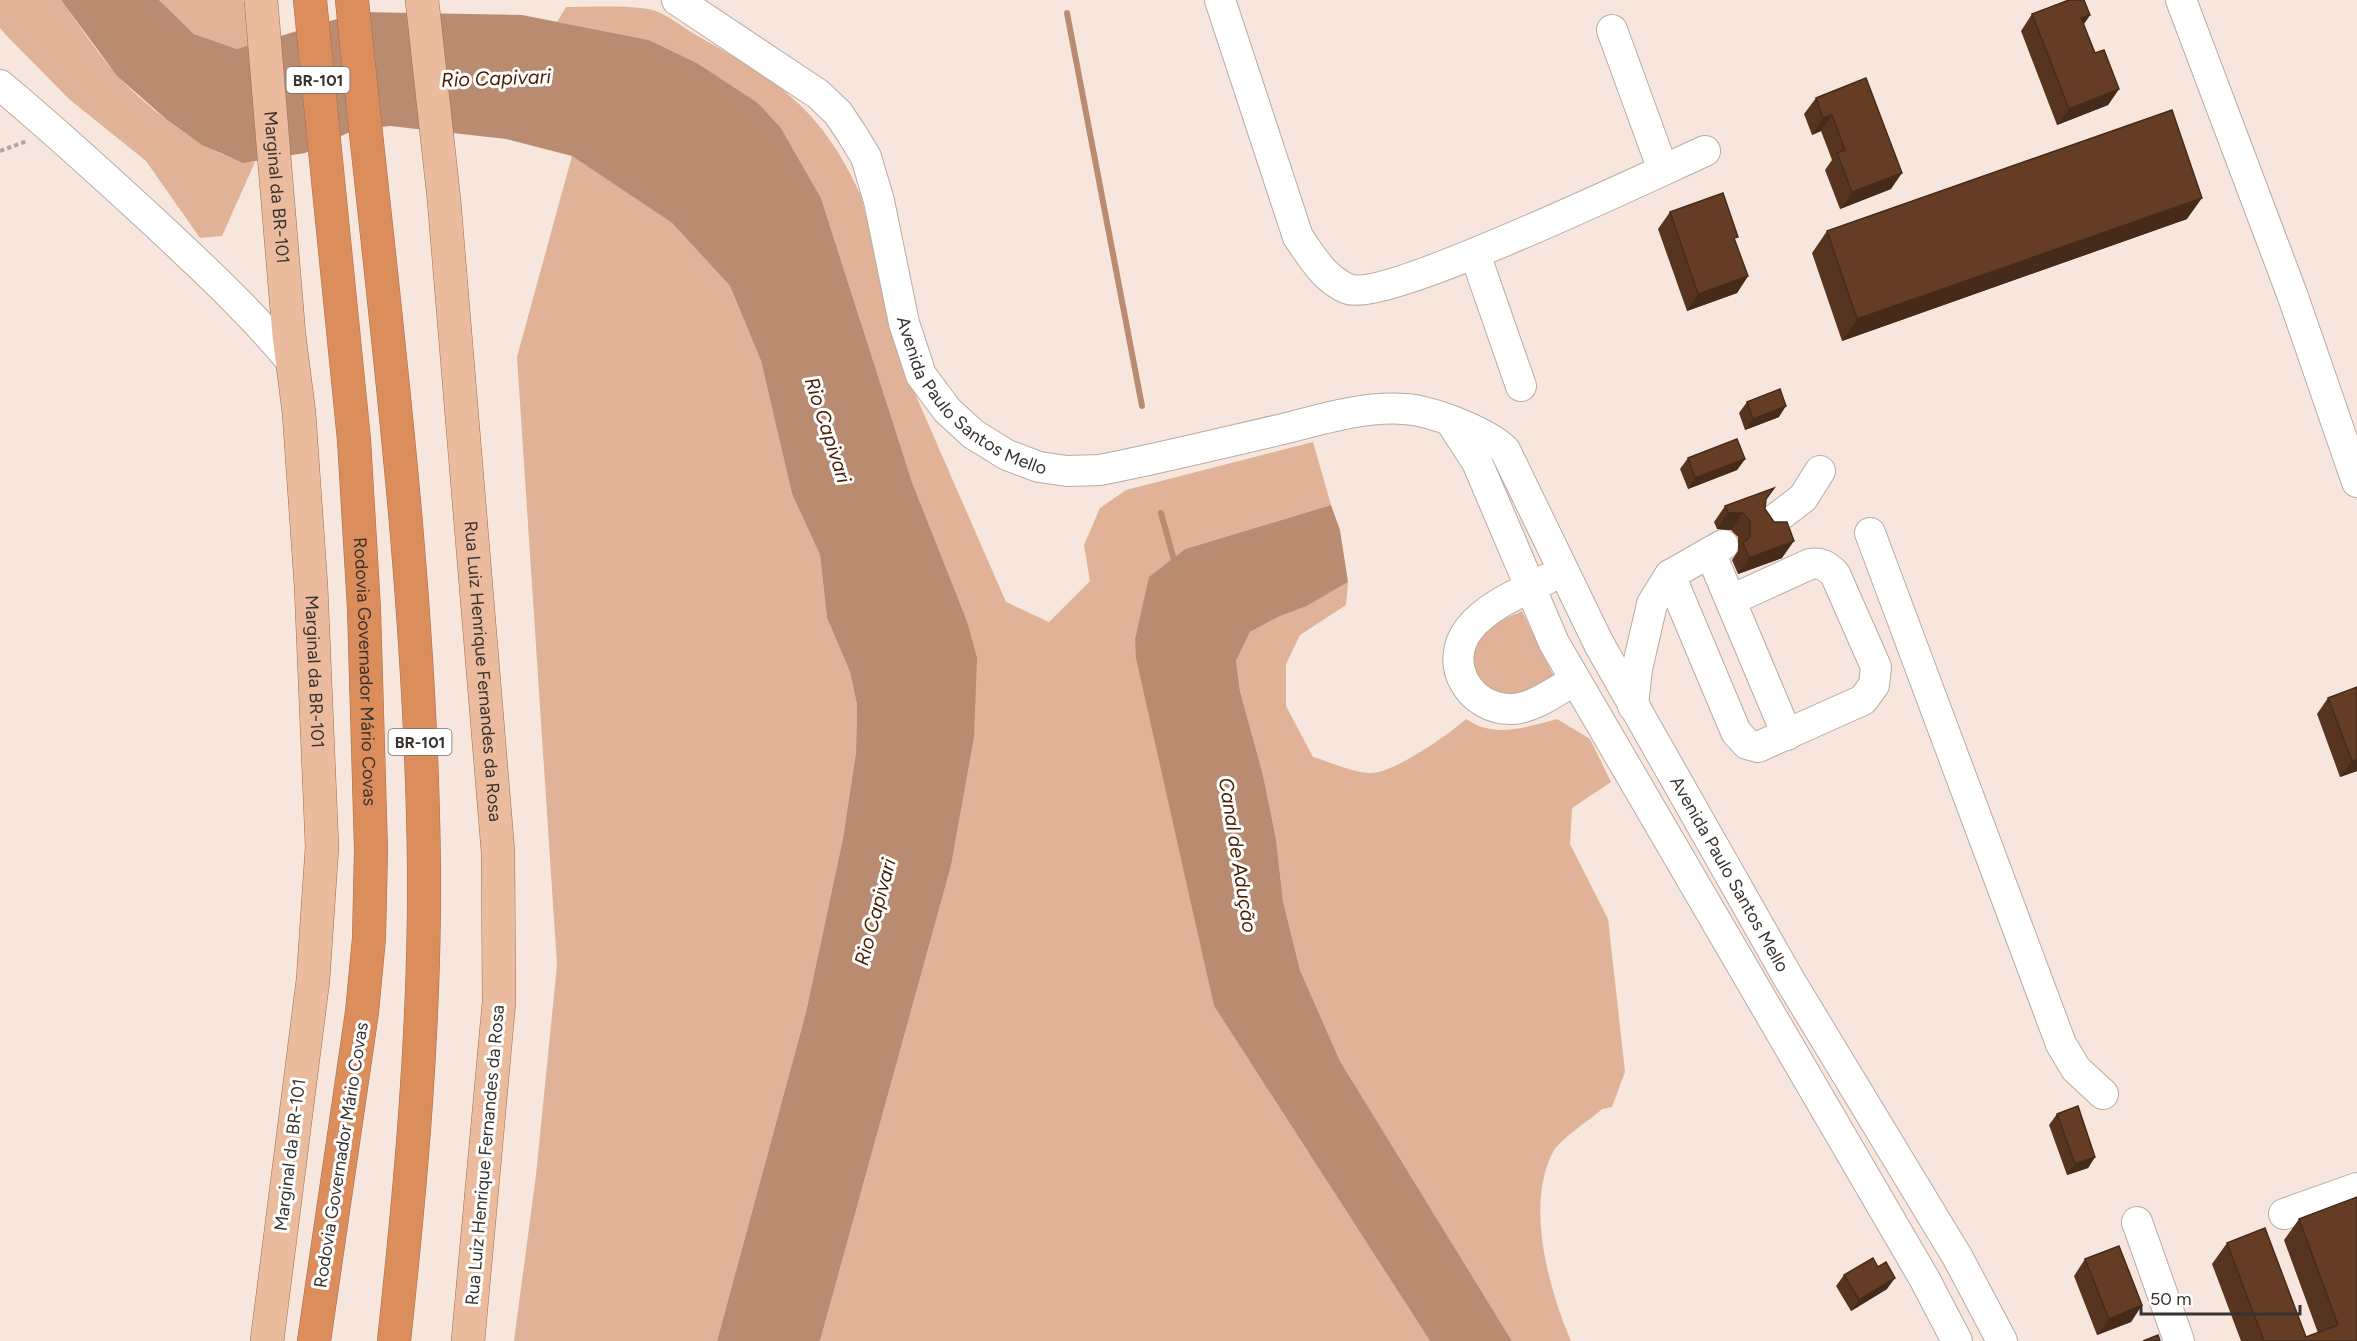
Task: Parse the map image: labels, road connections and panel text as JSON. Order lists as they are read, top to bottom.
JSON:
{
  "streets": {
    "highway": ["BR-101", "Rodovia Governador Mário Covas"],
    "main road": ["Marginal da BR-101", "Rua Luiz Henrique Fernandes da Rosa"],
    "street": ["Avenida Paulo Santos Mello"]
  },
  "water": ["Rio Capivari", "Canal de Adução"],
  "scale_bar": "50 m"
}
